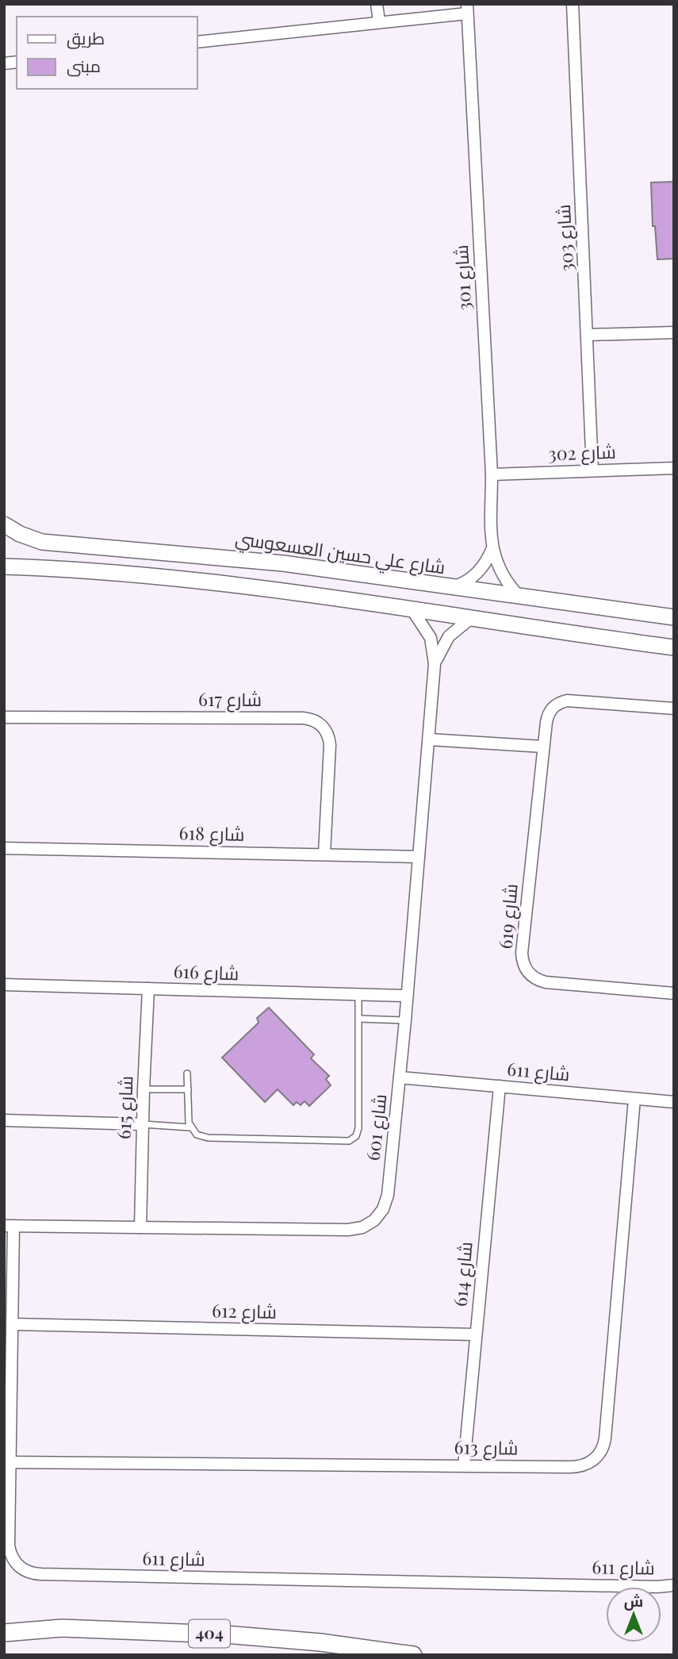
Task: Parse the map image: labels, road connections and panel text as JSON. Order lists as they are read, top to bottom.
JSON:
{
  "streets": {
    "main road": ["404"],
    "street": [
      "شارع 303",
      "شارع 301",
      "شارع 302",
      "شارع علي حسين العسعوسي",
      "شارع 617",
      "شارع 618",
      "شارع 619",
      "شارع 616",
      "شارع 611",
      "شارع 615",
      "شارع 601",
      "شارع 614",
      "شارع 612",
      "شارع 613"
    ]
  },
  "crossings": [
    ["شارع 303", "شارع 302"],
    ["شارع 301", "شارع 302"],
    ["شارع 301", "شارع علي حسين العسعوسي"],
    ["شارع 617", "شارع 618"],
    ["شارع 618", "شارع 601"],
    ["شارع 616", "شارع 615"],
    ["شارع 616", "شارع 601"],
    ["شارع 611", "شارع 601"],
    ["شارع 611", "شارع 614"],
    ["شارع 611", "شارع 612"],
    ["شارع 611", "شارع 613"],
    ["شارع 615", "شارع 601"],
    ["شارع 614", "شارع 612"],
    ["شارع 614", "شارع 613"]
  ],
  "legend": ["طريق", "مبنى"],
  "north": "top"
}
